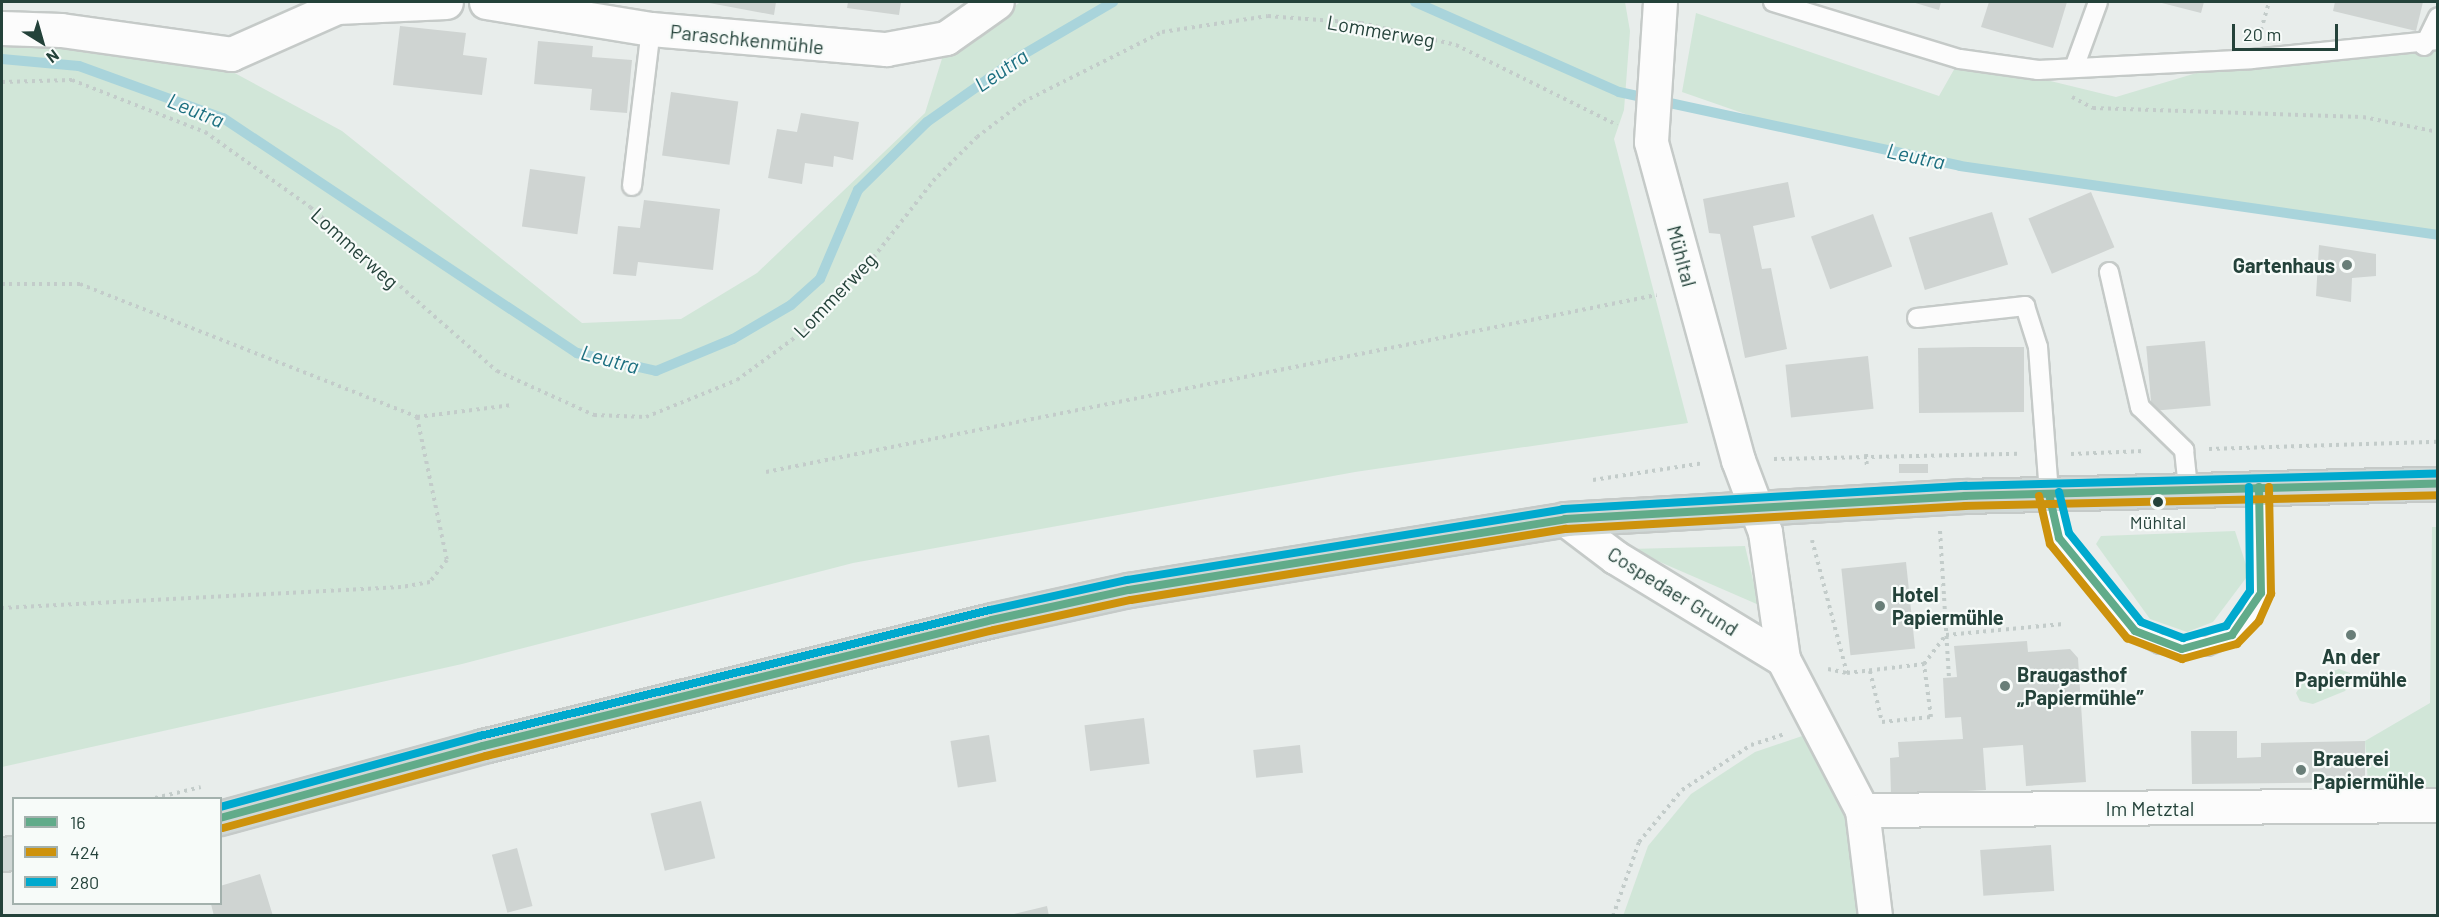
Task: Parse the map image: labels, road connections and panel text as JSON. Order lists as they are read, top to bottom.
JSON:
{
  "streets": {
    "street": [
      "Paraschkenmühle",
      "Mühltal",
      "Cospedaer Grund",
      "Im Metztal"
    ],
    "path": ["Lommerweg"]
  },
  "crossings": [
    ["Lommerweg", "Mühltal"]
  ],
  "water": ["Leutra"],
  "places": [
    "Gartenhaus",
    "Mühltal",
    "Hotel Papiermühle",
    "An der Papiermühle",
    "Braugasthof „Papiermühle”",
    "Brauerei Papiermühle"
  ],
  "lines": ["transit line 280", "transit line 16", "transit line 424"],
  "legend": ["16", "424", "280"],
  "scale_bar": "20 m",
  "north": "bottom right"
}
